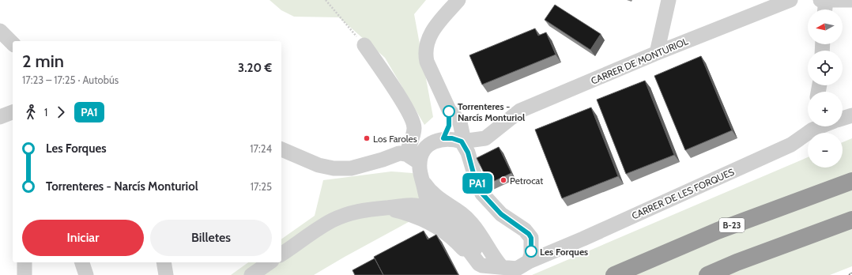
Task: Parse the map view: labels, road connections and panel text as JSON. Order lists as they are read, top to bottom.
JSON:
{
  "streets": {
    "highway": ["B-23"],
    "street": ["CARRER DE MONTURIOL", "CARRER DE LES FORQUES"]
  },
  "places": [
    "Torrenteres - Narcís Monturiol",
    "Los Faroles",
    "Petrocat",
    "Les Forques"
  ],
  "lines": ["bus line PA1"],
  "north": "left",
  "page": {
    "on_map": "PA1",
    "map_buttons": ["+", "−"],
    "heading": ["2 min", "17:23 – 17:25 · Autobús", "3.20 €"],
    "legs": ["1", "PA1"],
    "list": [
      {
        "name": "Les Forques",
        "value": "17:24"
      },
      {
        "name": "Torrenteres - Narcís Monturiol",
        "value": "17:25"
      }
    ],
    "buttons": ["Iniciar", "Billetes"]
  }
}
